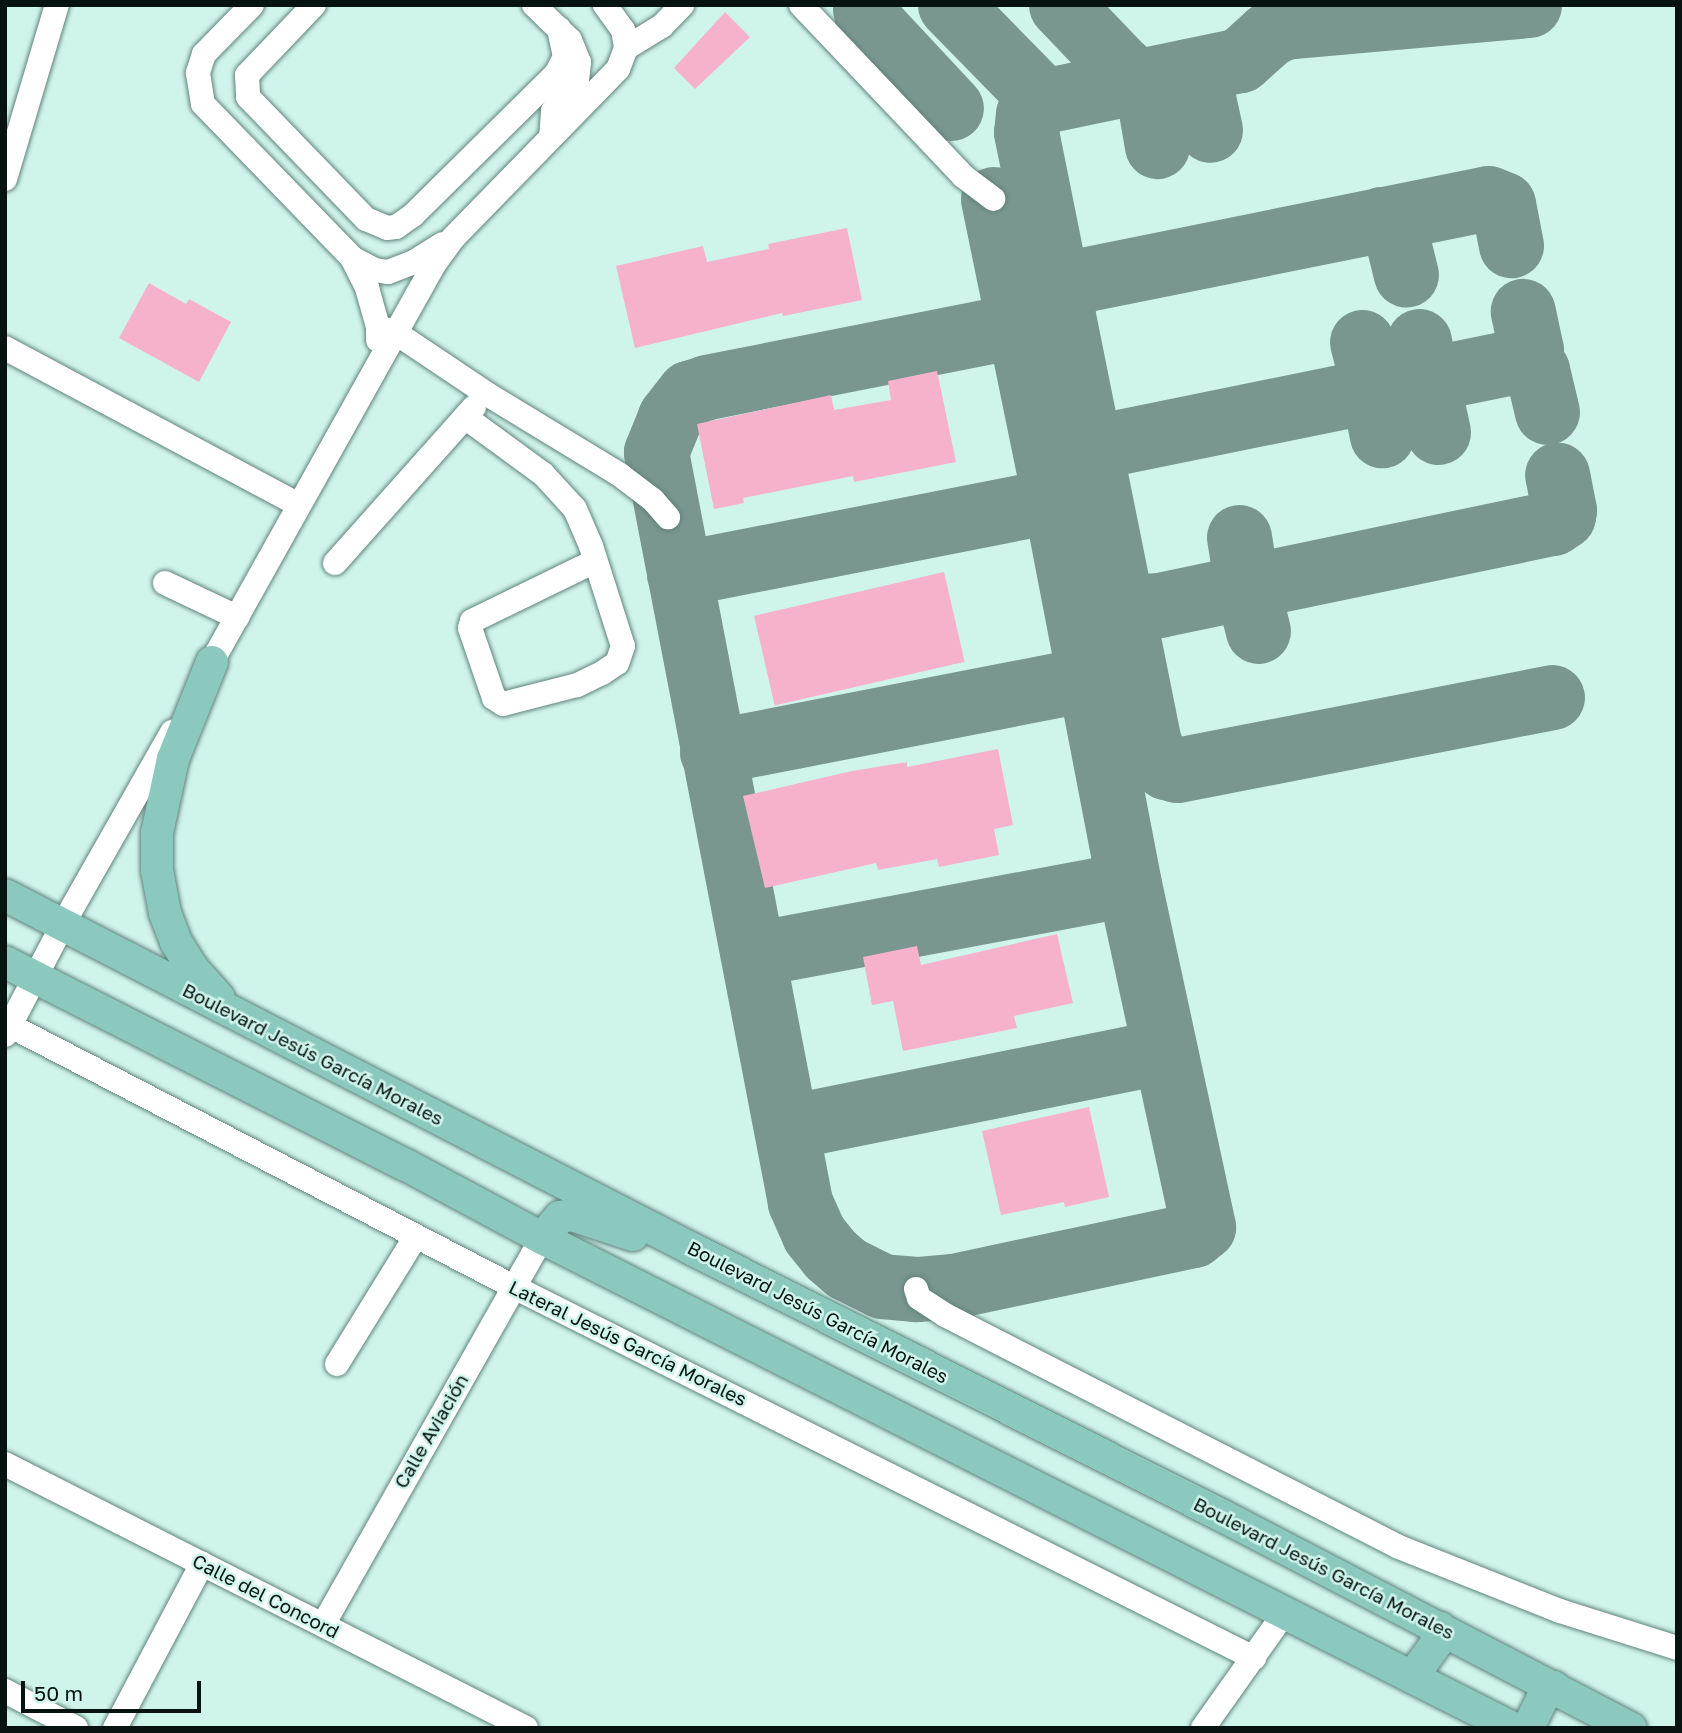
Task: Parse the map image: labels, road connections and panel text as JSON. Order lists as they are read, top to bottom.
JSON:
{
  "streets": {
    "main road": ["Boulevard Jesús García Morales"],
    "street": ["Lateral Jesús García Morales", "Calle Aviación", "Calle del Concord"]
  },
  "crossings": [
    ["Lateral Jesús García Morales", "Calle Aviación"],
    ["Calle Aviación", "Calle del Concord"]
  ],
  "scale_bar": "50 m"
}
